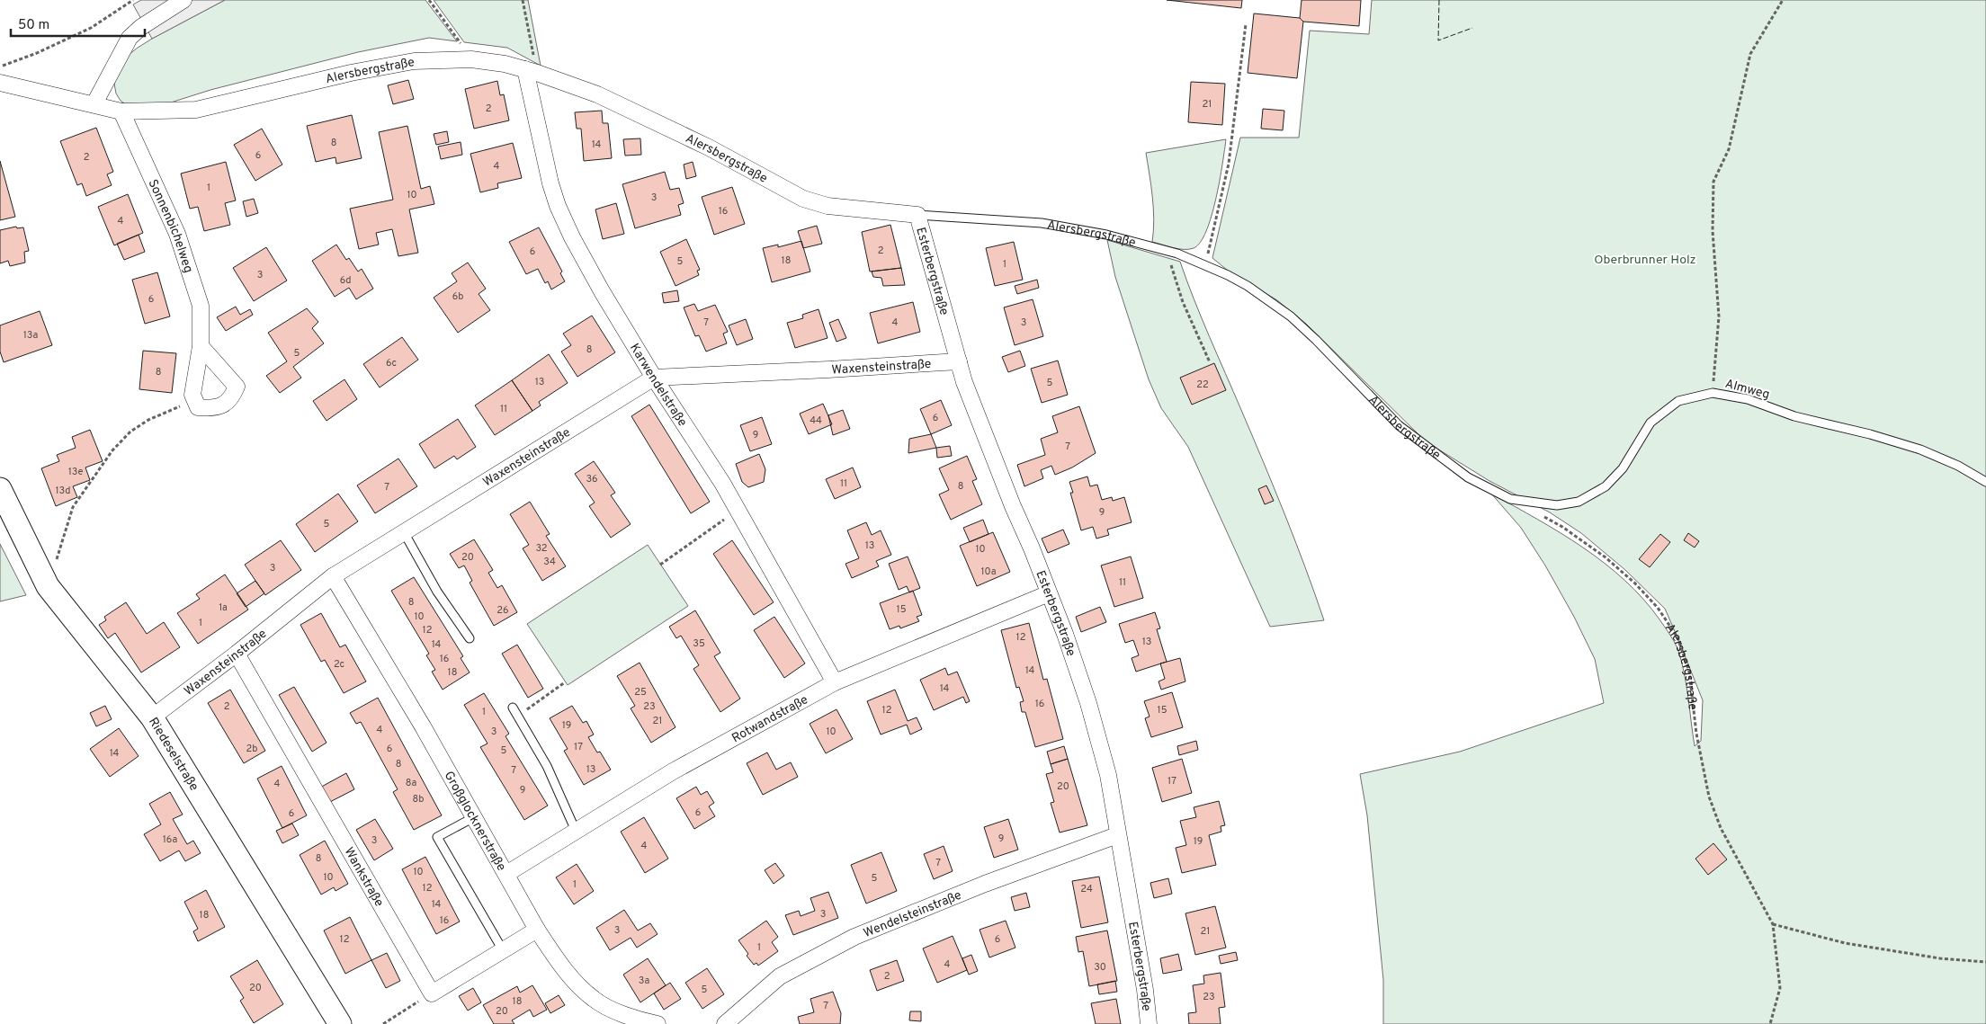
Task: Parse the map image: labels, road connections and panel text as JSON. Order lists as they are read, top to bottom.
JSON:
{
  "streets": {
    "street": [
      "Alersbergstraße",
      "Sonnenbichelweg",
      "Esterbergstraße",
      "Waxensteinstraße",
      "Karwendelstraße",
      "Rotwandstraße",
      "Riedeselstraße",
      "Großglocknerstraße",
      "Wankstraße",
      "Wendelsteinstraße"
    ],
    "lane": ["Almweg"]
  },
  "crossings": [
    ["Alersbergstraße", "Sonnenbichelweg"],
    ["Alersbergstraße", "Esterbergstraße"],
    ["Alersbergstraße", "Karwendelstraße"],
    ["Alersbergstraße", "Almweg"],
    ["Esterbergstraße", "Waxensteinstraße"],
    ["Esterbergstraße", "Rotwandstraße"],
    ["Esterbergstraße", "Wendelsteinstraße"],
    ["Waxensteinstraße", "Karwendelstraße"],
    ["Waxensteinstraße", "Riedeselstraße"],
    ["Waxensteinstraße", "Großglocknerstraße"],
    ["Waxensteinstraße", "Wankstraße"],
    ["Karwendelstraße", "Rotwandstraße"],
    ["Rotwandstraße", "Großglocknerstraße"]
  ],
  "parks": ["Oberbrunner Holz"],
  "house_numbers": [
    "21",
    "2",
    "8",
    "14",
    "6",
    "2",
    "4",
    "1",
    "10",
    "3",
    "16",
    "4",
    "2",
    "6",
    "18",
    "5",
    "1",
    "3",
    "6d",
    "6b",
    "6",
    "7",
    "4",
    "3",
    "13a",
    "8",
    "5",
    "6c",
    "8",
    "13",
    "5",
    "22",
    "11",
    "6",
    "44",
    "9",
    "7",
    "13e",
    "36",
    "11",
    "8",
    "7",
    "13d",
    "9",
    "5",
    "13",
    "32",
    "10",
    "20",
    "34",
    "3",
    "10a",
    "11",
    "8",
    "1a",
    "15",
    "26",
    "10",
    "1",
    "12",
    "12",
    "13",
    "35",
    "14",
    "16",
    "2c",
    "14",
    "18",
    "14",
    "25",
    "16",
    "2",
    "23",
    "12",
    "15",
    "1",
    "21",
    "19",
    "4",
    "3",
    "10",
    "17",
    "2b",
    "6",
    "5",
    "14",
    "8",
    "13",
    "7",
    "17",
    "8a",
    "4",
    "20",
    "9",
    "8b",
    "6",
    "6",
    "9",
    "16a",
    "3",
    "19",
    "4",
    "8",
    "7",
    "10",
    "10",
    "5",
    "1",
    "12",
    "24",
    "14",
    "3",
    "18",
    "16",
    "3",
    "21",
    "12",
    "6",
    "1",
    "4",
    "30",
    "2",
    "3a",
    "20",
    "5",
    "23",
    "18",
    "7",
    "20"
  ],
  "scale_bar": "50 m"
}
